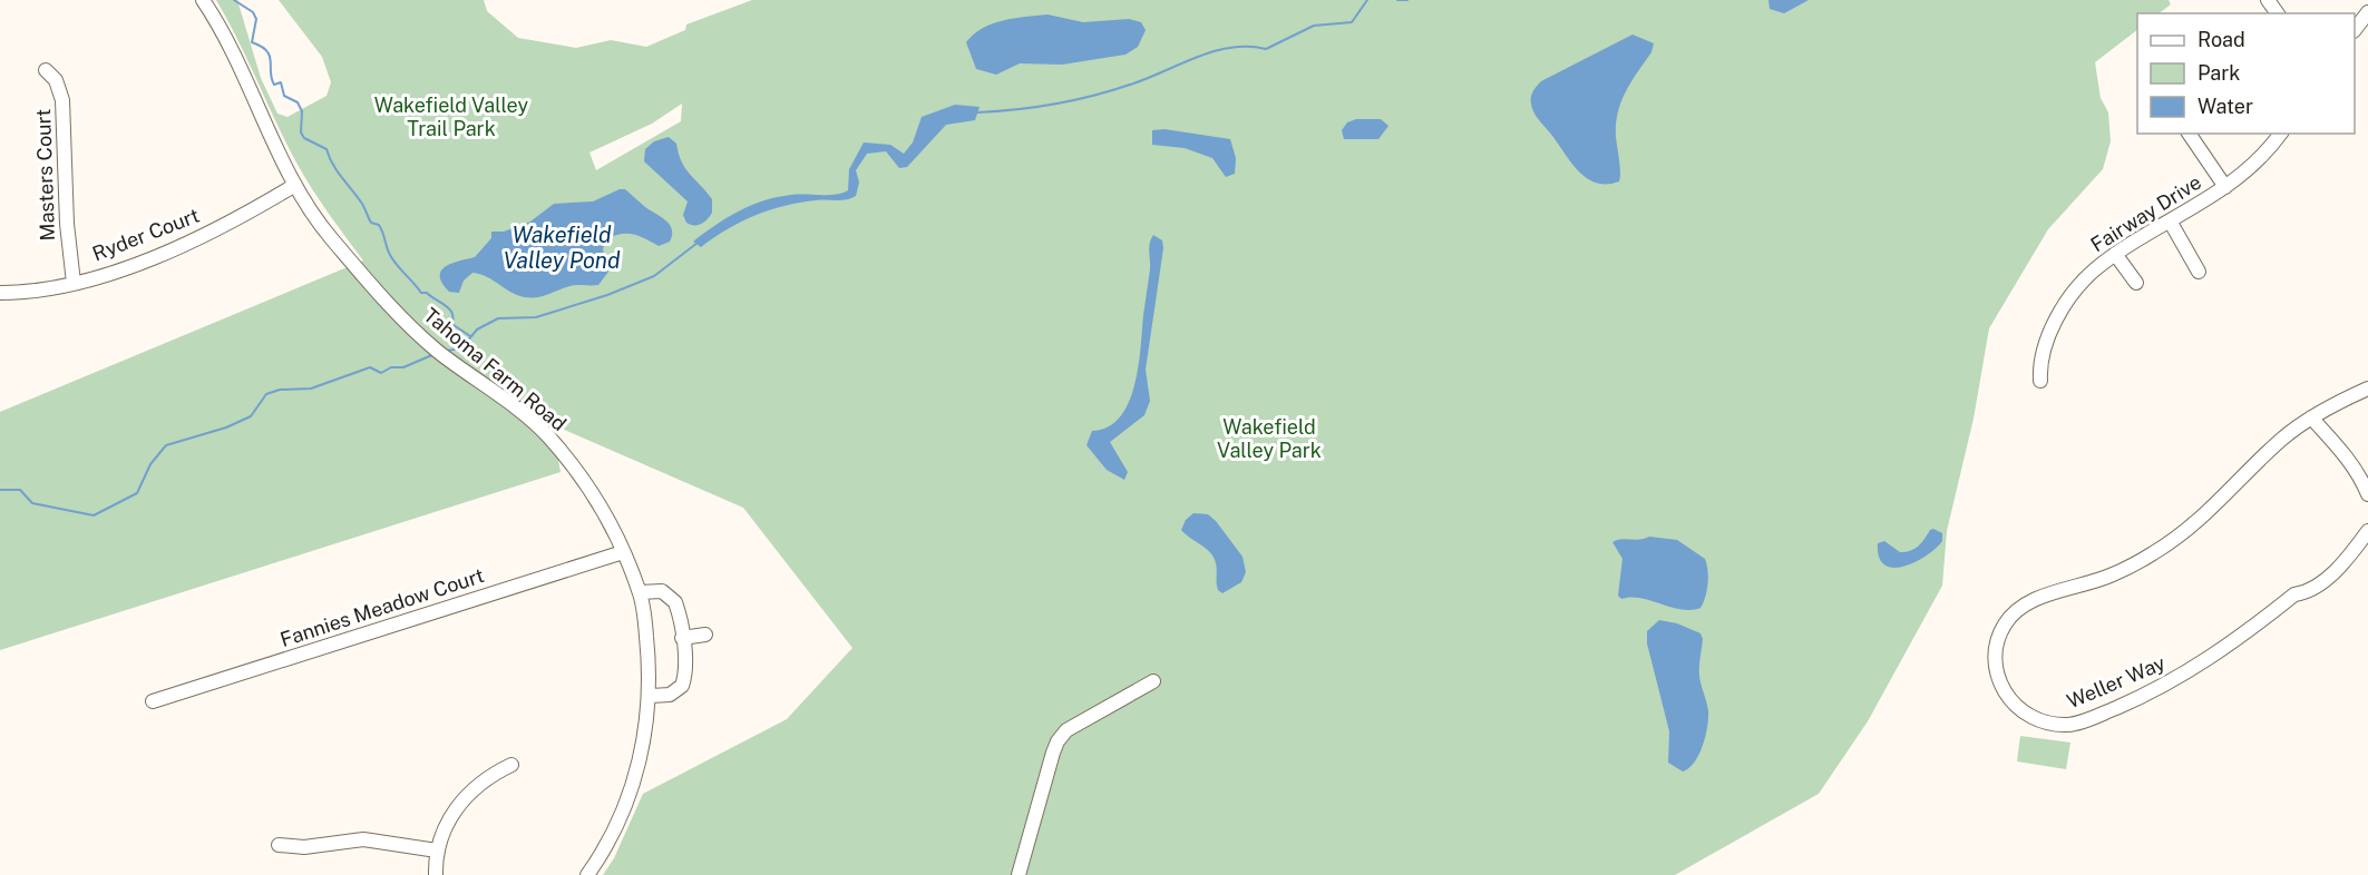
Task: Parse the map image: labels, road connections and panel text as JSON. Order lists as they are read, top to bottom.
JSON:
{
  "streets": {
    "street": [
      "Masters Court",
      "Fairway Drive",
      "Ryder Court",
      "Tahoma Farm Road",
      "Fannies Meadow Court",
      "Weller Way"
    ]
  },
  "crossings": [
    ["Masters Court", "Ryder Court"],
    ["Ryder Court", "Tahoma Farm Road"],
    ["Tahoma Farm Road", "Fannies Meadow Court"]
  ],
  "water": ["Wakefield Valley Pond"],
  "parks": ["Wakefield Valley Trail Park", "Wakefield Valley Park"],
  "legend": ["Road", "Park", "Water"]
}
